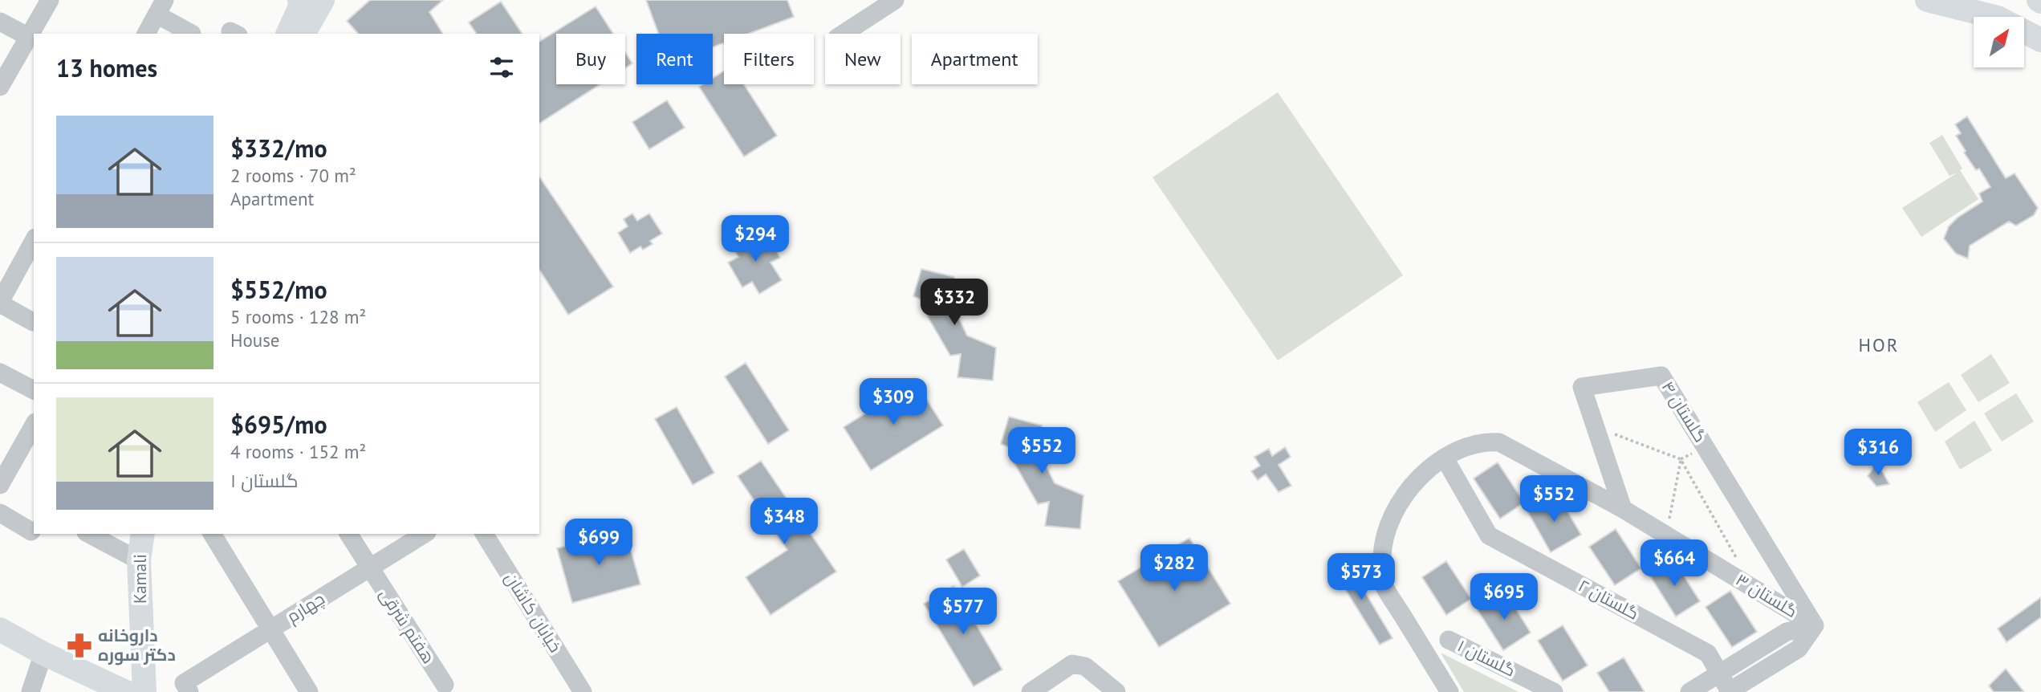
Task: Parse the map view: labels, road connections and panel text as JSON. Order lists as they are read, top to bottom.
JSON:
{
  "streets": {
    "main road": ["Kamali"],
    "street": [
      "گلستان ۴",
      "گلستان ۳",
      "گلستان ۲",
      "چهارم",
      "خیابان کاشان",
      "هفتم شرقی",
      "گلستان ۱"
    ]
  },
  "crossings": [
    ["گلستان ۴", "گلستان ۳"],
    ["گلستان ۳", "گلستان ۲"],
    ["چهارم", "هفتم شرقی"]
  ],
  "districts": ["HOR"],
  "places": {
    "pharmacy": ["داروخانه دکتر سوره"]
  },
  "north": "top right",
  "page": {
    "chip": [
      "Buy",
      "Rent",
      "Filters",
      "New",
      "Apartment"
    ],
    "heading": "13 homes",
    "list": [
      {
        "name": "$332/mo",
        "note": "2 rooms · 70 m² · Apartment"
      },
      {
        "name": "$552/mo",
        "note": "5 rooms · 128 m² · House"
      },
      {
        "name": "$695/mo",
        "note": "4 rooms · 152 m² · گلستان ۱"
      }
    ],
    "price": [
      "$294",
      "$332",
      "$309",
      "$552",
      "$316",
      "$552",
      "$348",
      "$699",
      "$664",
      "$282",
      "$573",
      "$695",
      "$577"
    ]
  }
}
